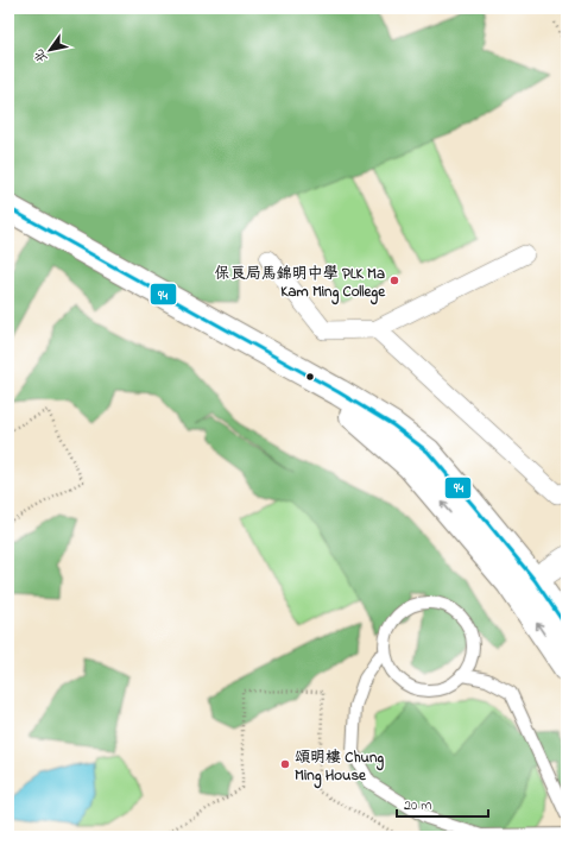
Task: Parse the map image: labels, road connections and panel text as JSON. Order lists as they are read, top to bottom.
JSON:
{
  "places": ["保良局馬錦明中學 PLK Ma Kam Ming College", "頌明樓 Chung Ming House"],
  "lines": ["transit line 94"],
  "scale_bar": "20 m",
  "north": "bottom left"
}
